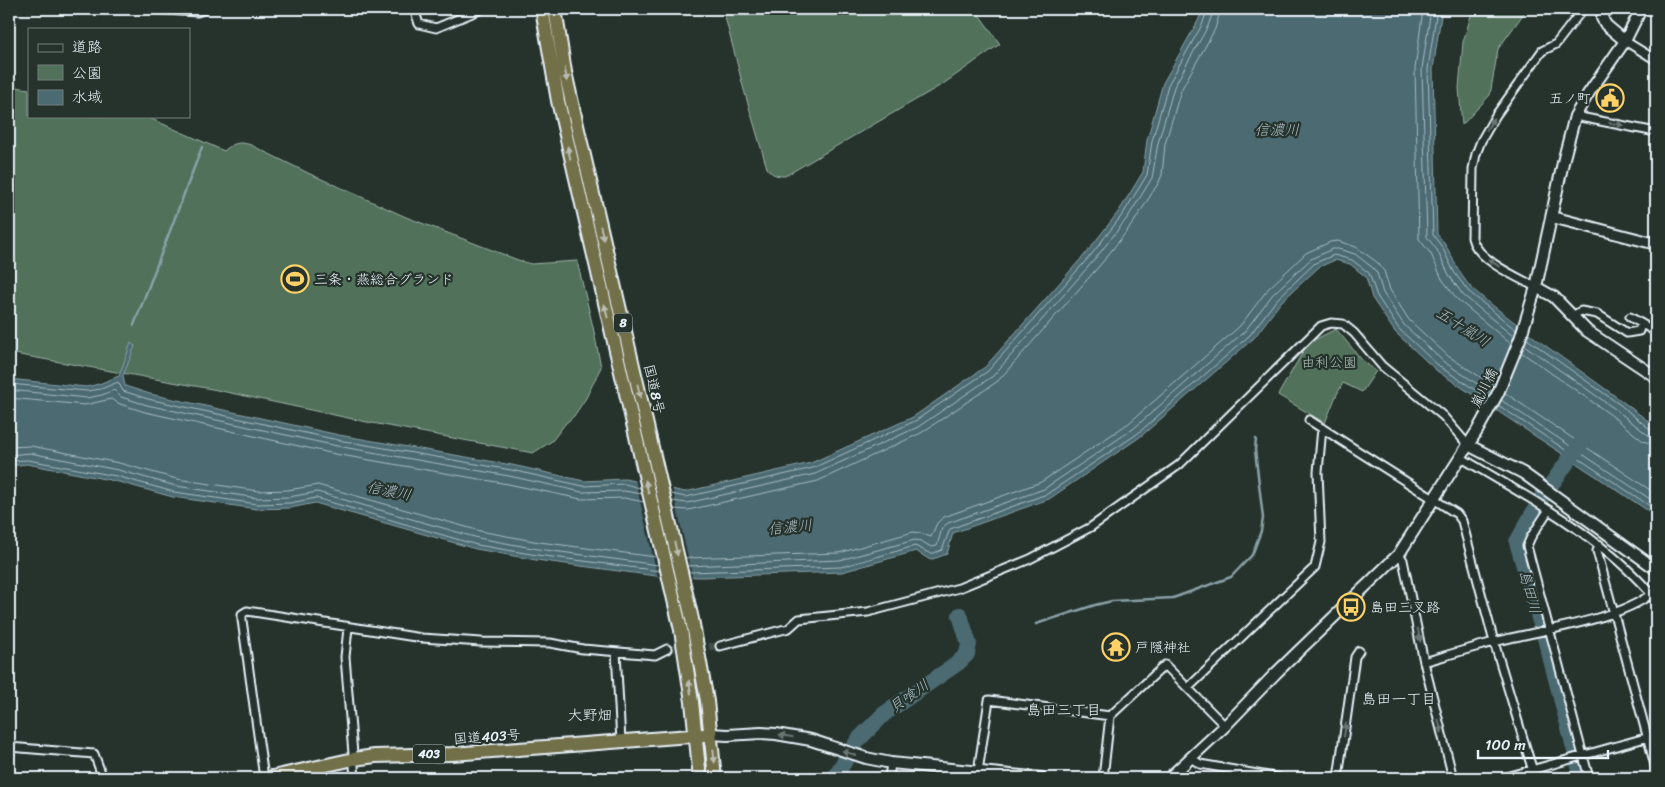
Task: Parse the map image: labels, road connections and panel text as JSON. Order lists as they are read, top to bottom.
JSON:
{
  "streets": {
    "highway": [
      "8",
      "国道8号",
      "国道403号",
      "403"
    ],
    "street": ["嵐川橋"]
  },
  "crossings": [
    ["国道8号", "国道403号"]
  ],
  "districts": ["島田一丁目", "島田三丁目", "大野畑"],
  "water": [
    "信濃川",
    "五十嵐川",
    "島田川",
    "貝喰川"
  ],
  "parks": ["由利公園"],
  "places": {
    "public building": ["五ノ町"],
    "sports": ["三条・燕総合グランド"],
    "bus stop": ["島田三叉路"],
    "temple": ["戸隠神社"]
  },
  "legend": ["道路", "公園", "水域"],
  "scale_bar": "100 m"
}
